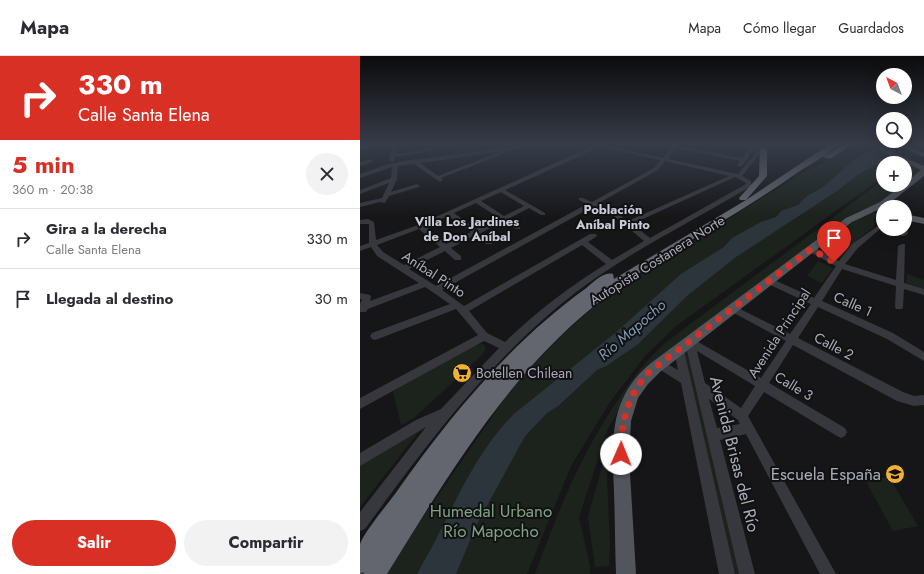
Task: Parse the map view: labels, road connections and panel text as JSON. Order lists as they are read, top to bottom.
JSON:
{
  "streets": {
    "highway": ["Autopista Costanera Norte"],
    "street": [
      "Aníbal Pinto",
      "Calle 1",
      "Avenida Principal",
      "Calle 2",
      "Calle 3",
      "Avenida Brisas del Río"
    ]
  },
  "crossings": [
    ["Calle 1", "Avenida Principal"],
    ["Avenida Principal", "Calle 2"],
    ["Avenida Principal", "Calle 3"],
    ["Calle 3", "Avenida Brisas del Río"]
  ],
  "districts": ["Población Aníbal Pinto", "Villa Los Jardines de Don Aníbal"],
  "water": ["Río Mapocho"],
  "parks": ["Humedal Urbano Río Mapocho"],
  "places": {
    "supermarket": ["Botellen Chilean"],
    "school or university": ["Escuela España"]
  },
  "north": "top left",
  "page": {
    "header": "Mapa",
    "nav": ["Mapa", "Cómo llegar", "Guardados"],
    "turn": ["330 m", "Calle Santa Elena"],
    "map_buttons": ["+", "−"],
    "heading": ["5 min", "360 m · 20:38"],
    "list": [
      {
        "name": "Gira a la derecha",
        "note": "Calle Santa Elena",
        "value": "330 m"
      },
      {
        "name": "Llegada al destino",
        "value": "30 m"
      }
    ],
    "buttons": ["Salir", "Compartir"]
  }
}
